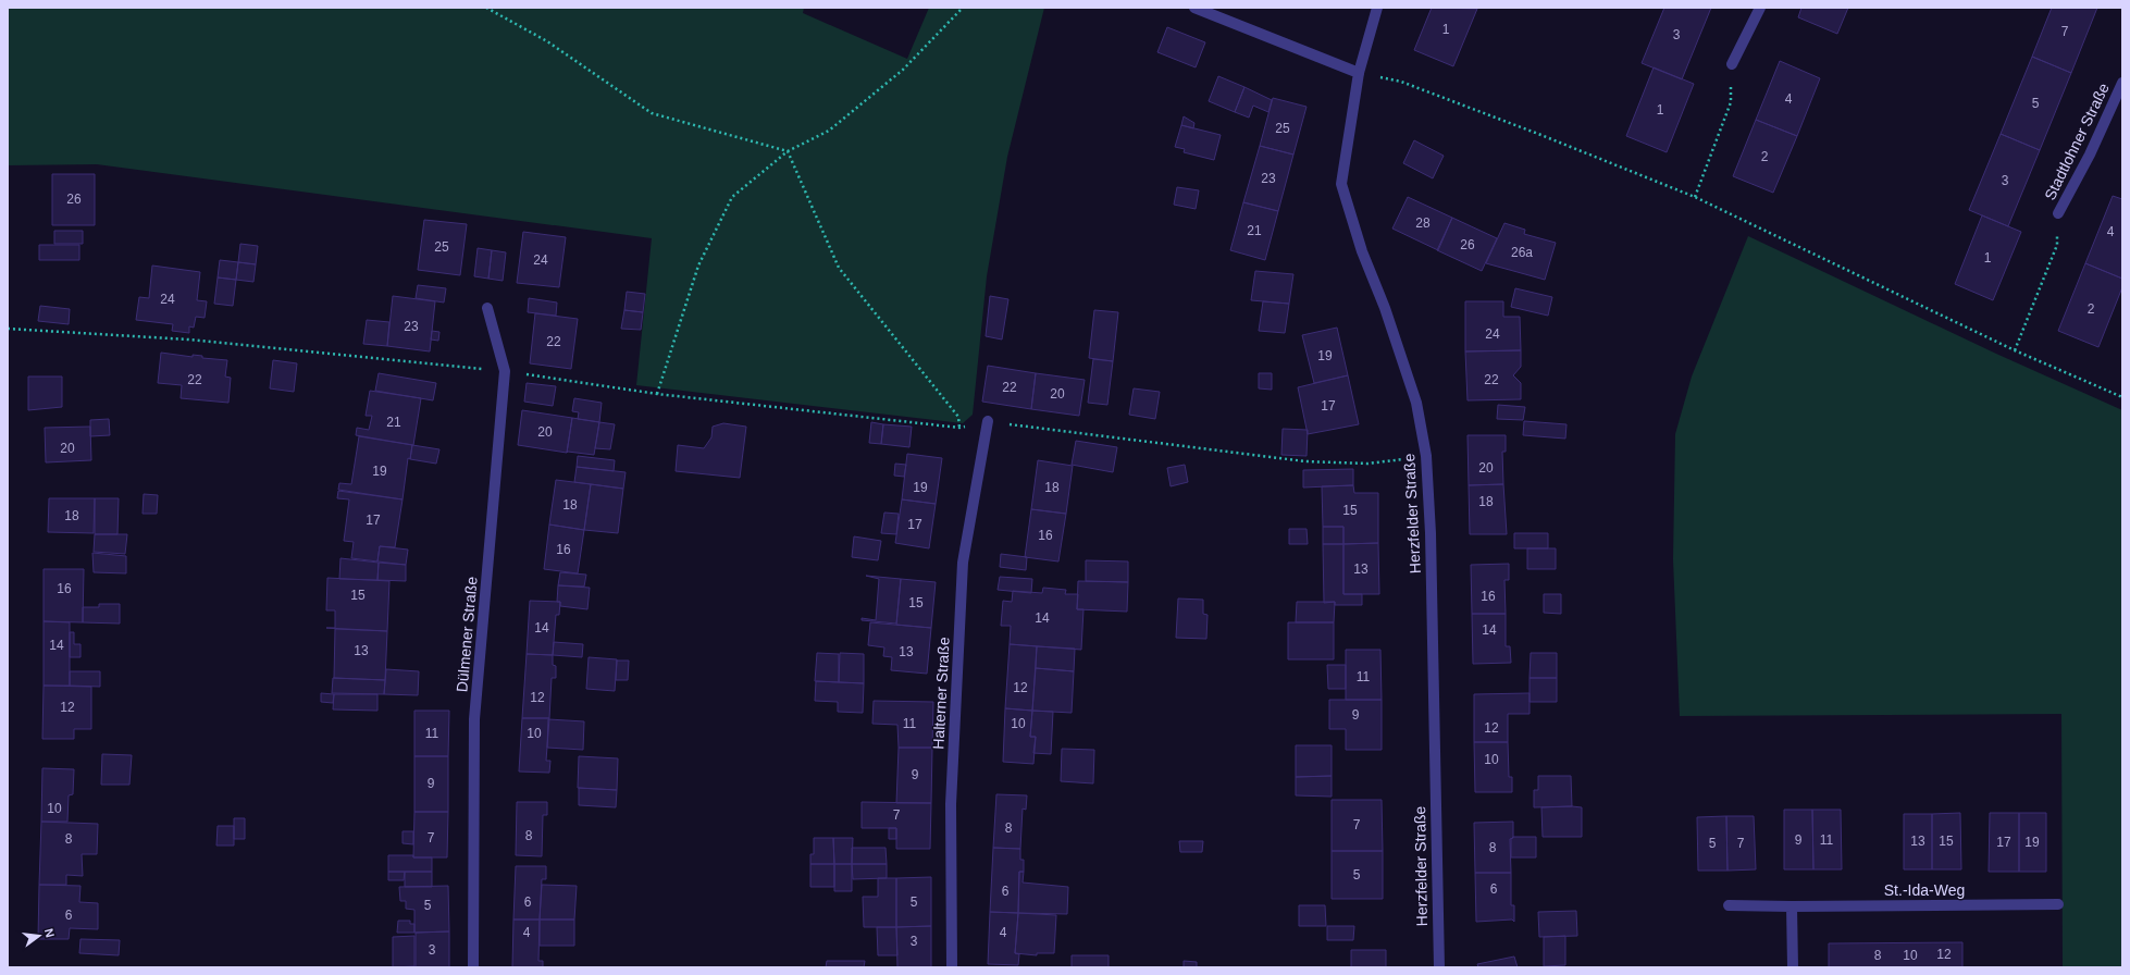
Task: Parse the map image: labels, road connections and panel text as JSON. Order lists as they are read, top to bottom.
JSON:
{
  "streets": {
    "street": [
      "Stadtlohner Straße",
      "Herzfelder Straße",
      "Dülmener Straße",
      "Halterner Straße",
      "St.-Ida-Weg"
    ]
  },
  "house_numbers": [
    "1",
    "7",
    "3",
    "4",
    "5",
    "1",
    "25",
    "2",
    "23",
    "3",
    "26",
    "28",
    "21",
    "4",
    "26",
    "25",
    "26a",
    "1",
    "24",
    "24",
    "2",
    "23",
    "24",
    "22",
    "19",
    "22",
    "22",
    "22",
    "20",
    "17",
    "21",
    "20",
    "20",
    "20",
    "19",
    "19",
    "18",
    "18",
    "18",
    "15",
    "18",
    "17",
    "17",
    "16",
    "16",
    "13",
    "16",
    "15",
    "16",
    "15",
    "14",
    "14",
    "14",
    "14",
    "13",
    "13",
    "11",
    "12",
    "12",
    "12",
    "9",
    "11",
    "10",
    "12",
    "11",
    "10",
    "10",
    "9",
    "9",
    "10",
    "7",
    "7",
    "8",
    "8",
    "7",
    "8",
    "9",
    "11",
    "13",
    "15",
    "17",
    "19",
    "5",
    "7",
    "8",
    "5",
    "6",
    "6",
    "6",
    "5",
    "5",
    "6",
    "4",
    "4",
    "3",
    "3",
    "12",
    "8",
    "10"
  ],
  "north": "right"
}
